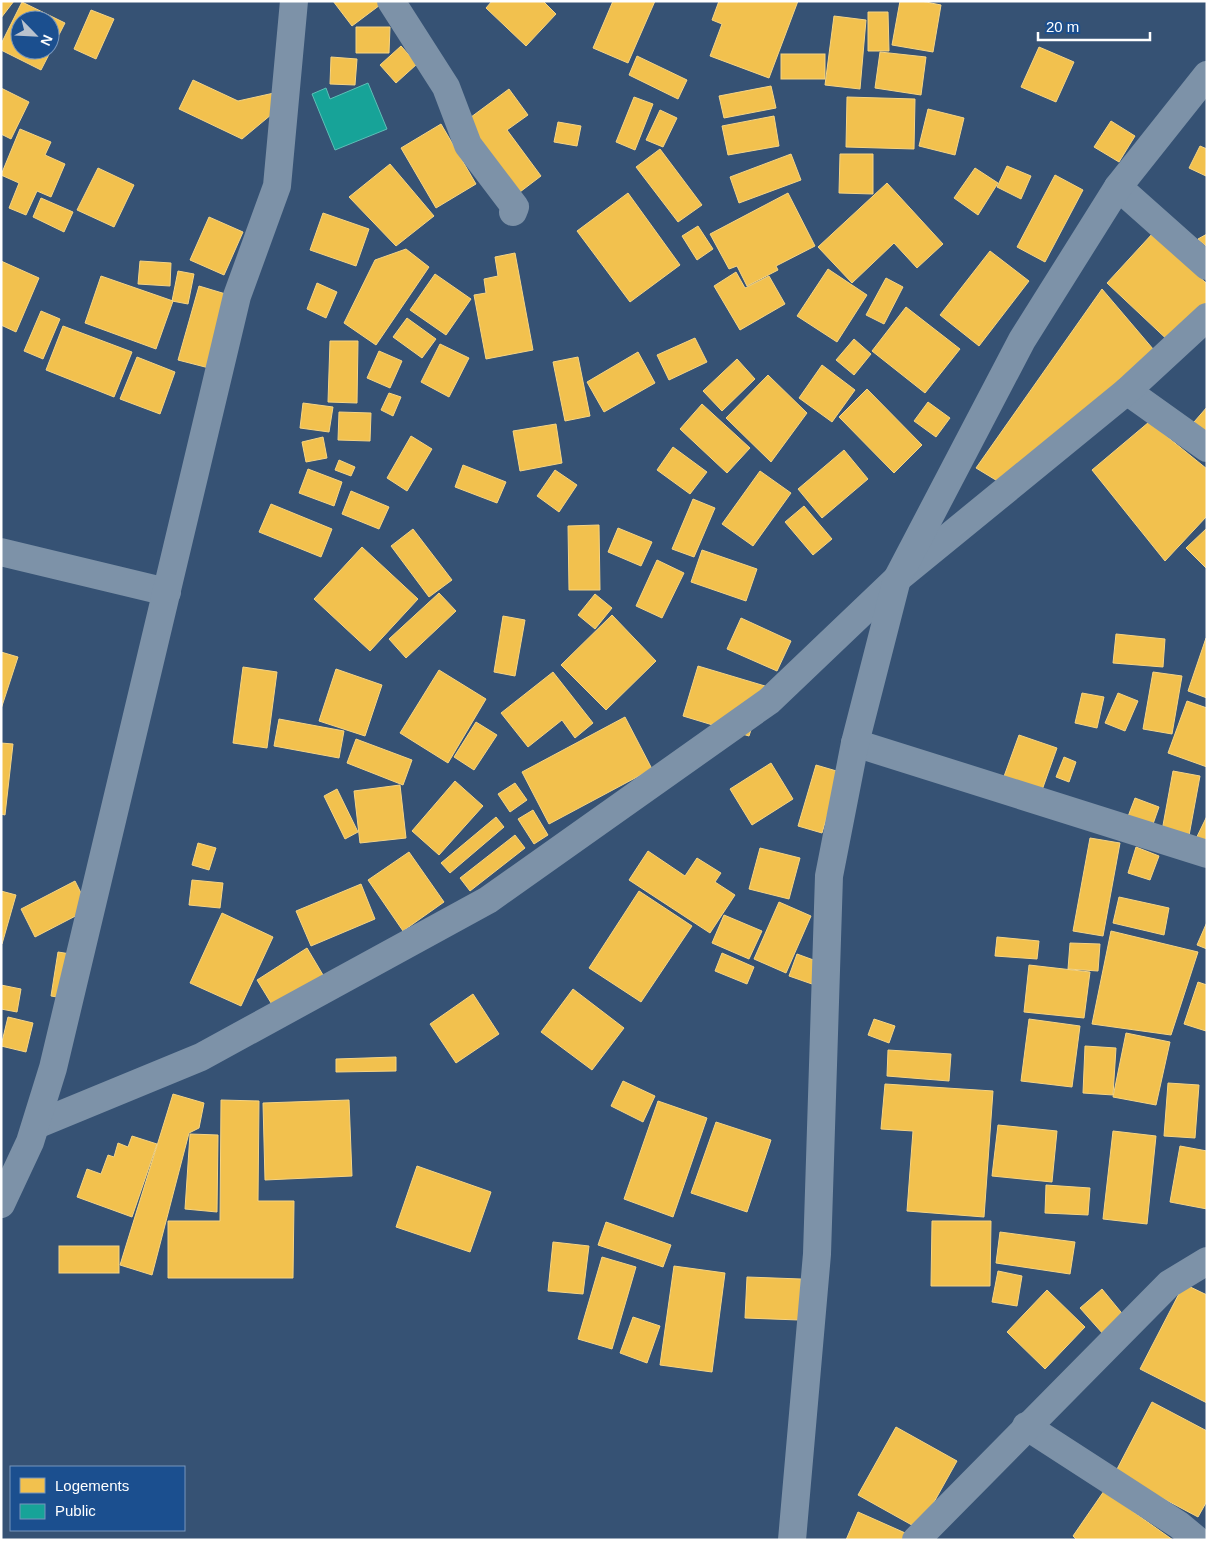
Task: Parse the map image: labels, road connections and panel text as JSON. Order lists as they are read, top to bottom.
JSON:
{
  "legend": ["Logements", "Public"],
  "scale_bar": "20 m",
  "north": "bottom right"
}
